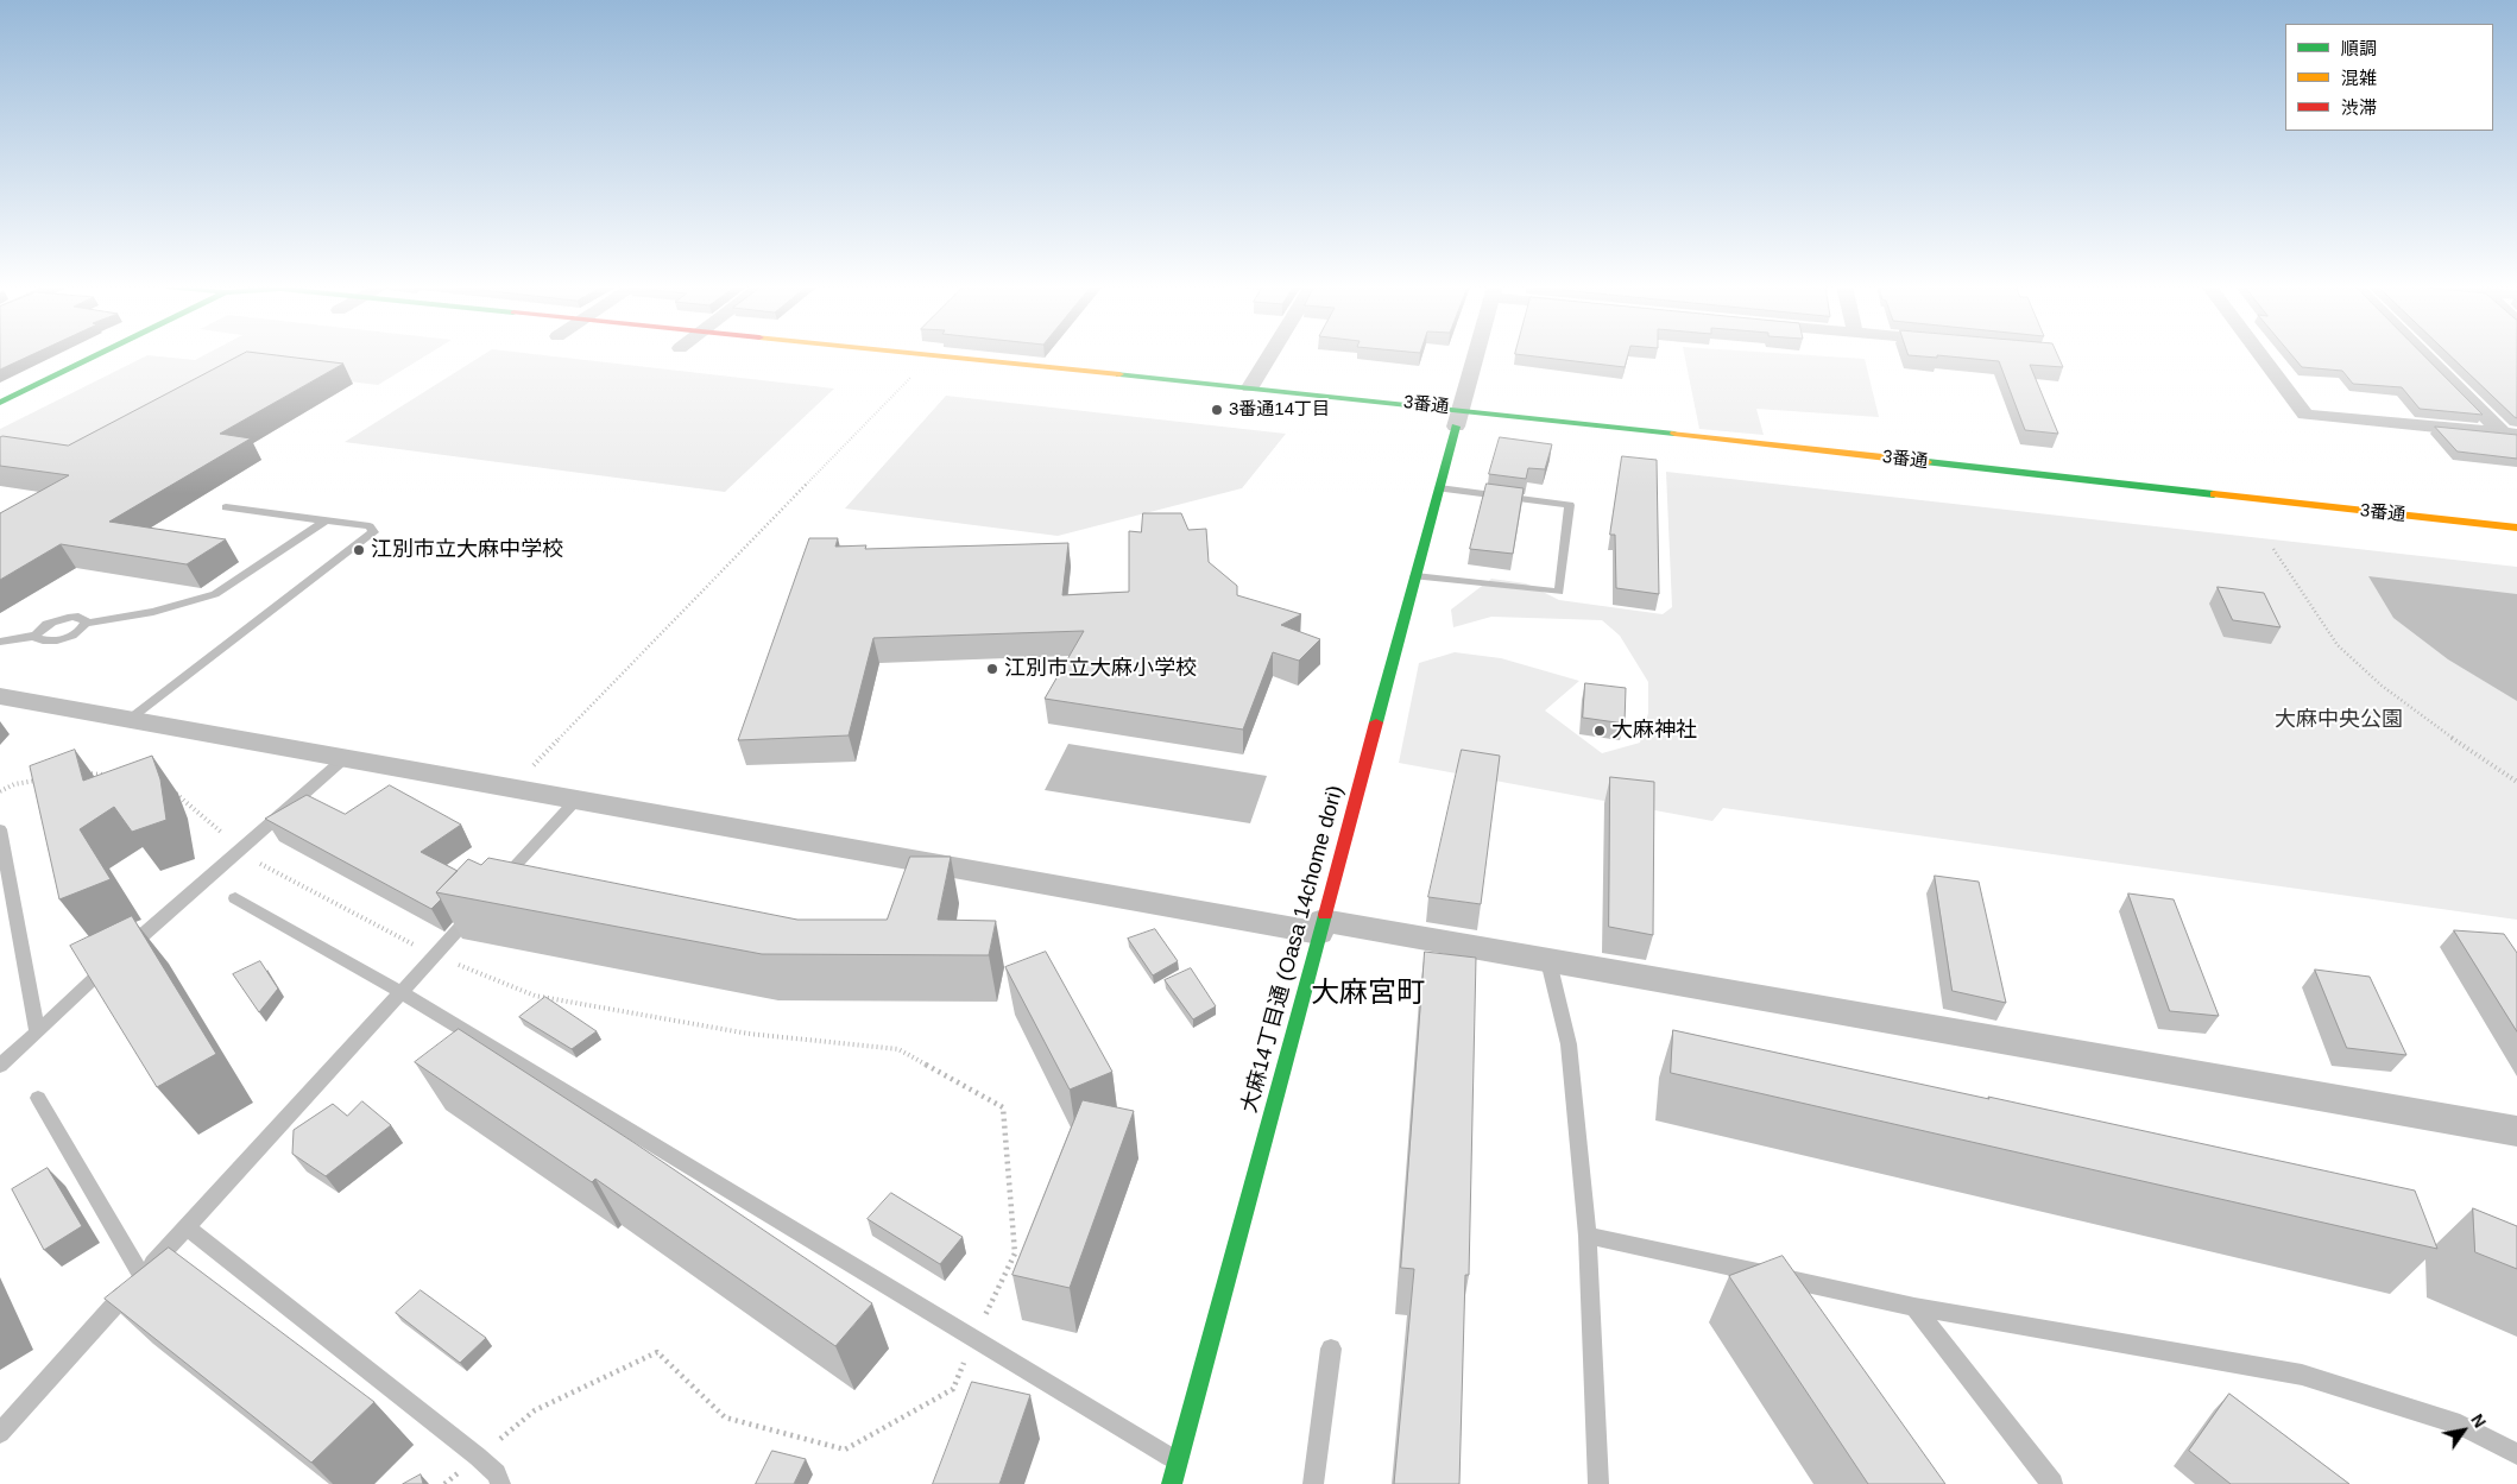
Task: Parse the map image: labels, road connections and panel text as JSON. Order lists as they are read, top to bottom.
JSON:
{
  "streets": {
    "street": ["3番通", "大麻14丁目通 (Oasa 14chome dori)"]
  },
  "crossings": [
    ["3番通", "大麻14丁目通 (Oasa 14chome dori)"]
  ],
  "districts": ["大麻宮町"],
  "parks": ["大麻中央公園"],
  "places": [
    "3番通14丁目",
    "江別市立大麻中学校",
    "江別市立大麻小学校",
    "大麻神社"
  ],
  "legend": ["順調", "混雑", "渋滞"],
  "north": "top right"
}
